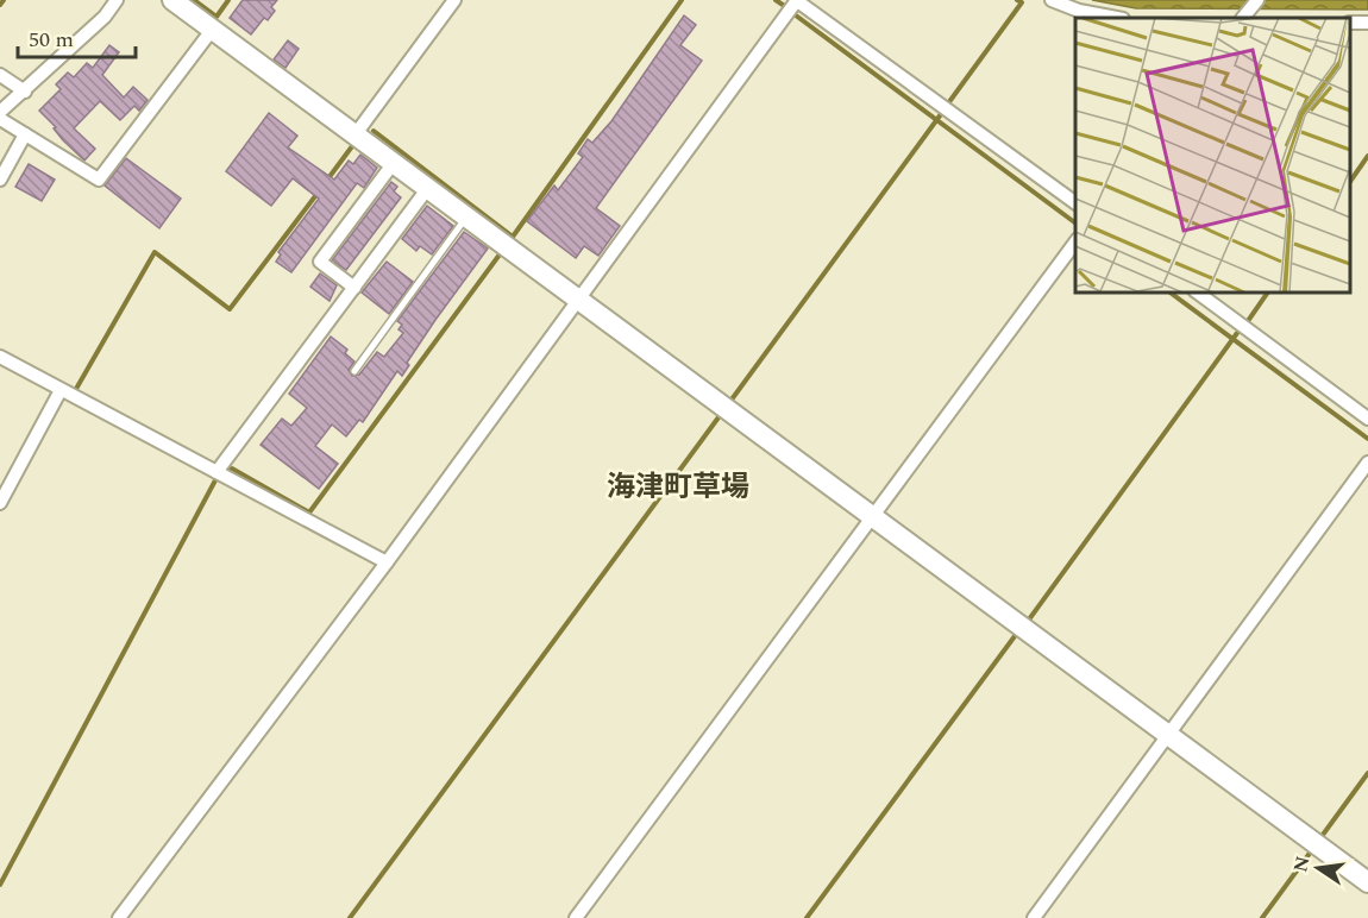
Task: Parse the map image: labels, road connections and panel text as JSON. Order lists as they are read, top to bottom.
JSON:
{
  "districts": ["海津町草場"],
  "scale_bar": "50 m",
  "north": "left"
}
